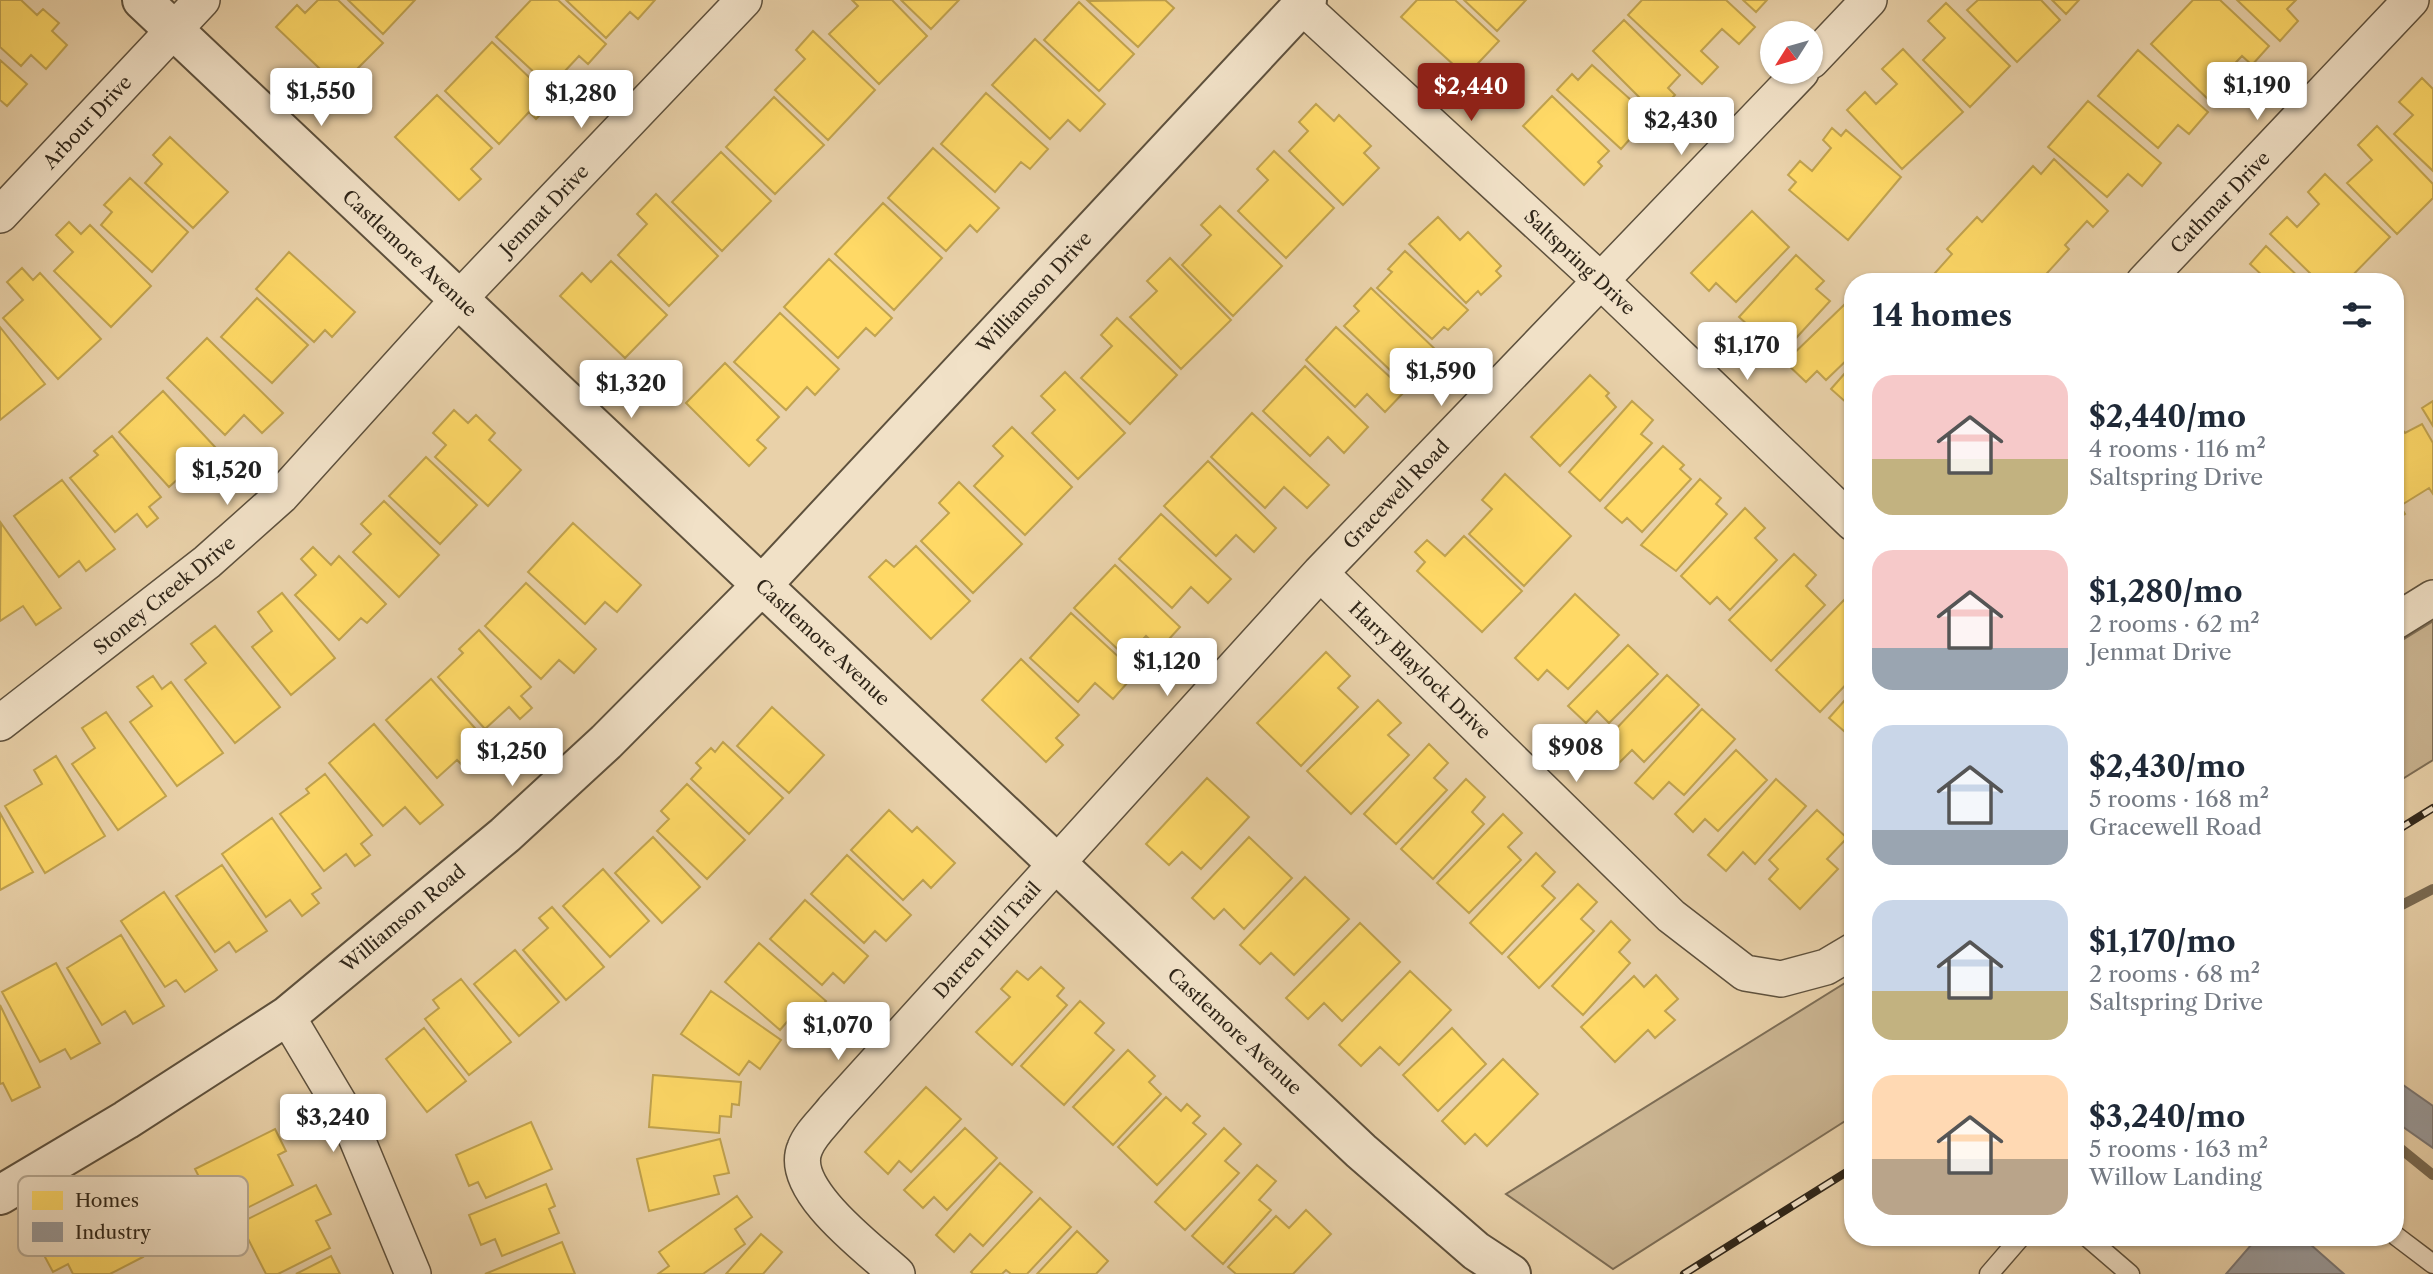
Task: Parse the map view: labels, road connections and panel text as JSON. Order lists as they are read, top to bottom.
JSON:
{
  "streets": {
    "street": [
      "Arbour Drive",
      "Cathmar Drive",
      "Jenmat Drive",
      "Castlemore Avenue",
      "Saltspring Drive",
      "Williamson Drive",
      "Gracewell Road",
      "Stoney Creek Drive",
      "Harry Blaylock Drive",
      "Williamson Road",
      "Darren Hill Trail"
    ]
  },
  "crossings": [
    ["Arbour Drive", "Castlemore Avenue"],
    ["Jenmat Drive", "Castlemore Avenue"],
    ["Jenmat Drive", "Stoney Creek Drive"],
    ["Castlemore Avenue", "Williamson Drive"],
    ["Castlemore Avenue", "Gracewell Road"],
    ["Castlemore Avenue", "Stoney Creek Drive"],
    ["Castlemore Avenue", "Williamson Road"],
    ["Castlemore Avenue", "Darren Hill Trail"],
    ["Saltspring Drive", "Williamson Drive"],
    ["Saltspring Drive", "Gracewell Road"],
    ["Williamson Drive", "Williamson Road"],
    ["Gracewell Road", "Harry Blaylock Drive"],
    ["Gracewell Road", "Darren Hill Trail"]
  ],
  "legend": ["Homes", "Industry"],
  "north": "bottom left",
  "page": {
    "price": [
      "$1,190",
      "$2,440",
      "$1,550",
      "$1,280",
      "$2,430",
      "$1,170",
      "$1,590",
      "$1,320",
      "$1,520",
      "$1,120",
      "$908",
      "$1,250",
      "$1,070",
      "$3,240"
    ],
    "heading": "14 homes",
    "list": [
      {
        "name": "$2,440/mo",
        "note": "4 rooms · 116 m² · Saltspring Drive"
      },
      {
        "name": "$1,280/mo",
        "note": "2 rooms · 62 m² · Jenmat Drive"
      },
      {
        "name": "$2,430/mo",
        "note": "5 rooms · 168 m² · Gracewell Road"
      },
      {
        "name": "$1,170/mo",
        "note": "2 rooms · 68 m² · Saltspring Drive"
      },
      {
        "name": "$3,240/mo",
        "note": "5 rooms · 163 m² · Willow Landing"
      }
    ]
  }
}
